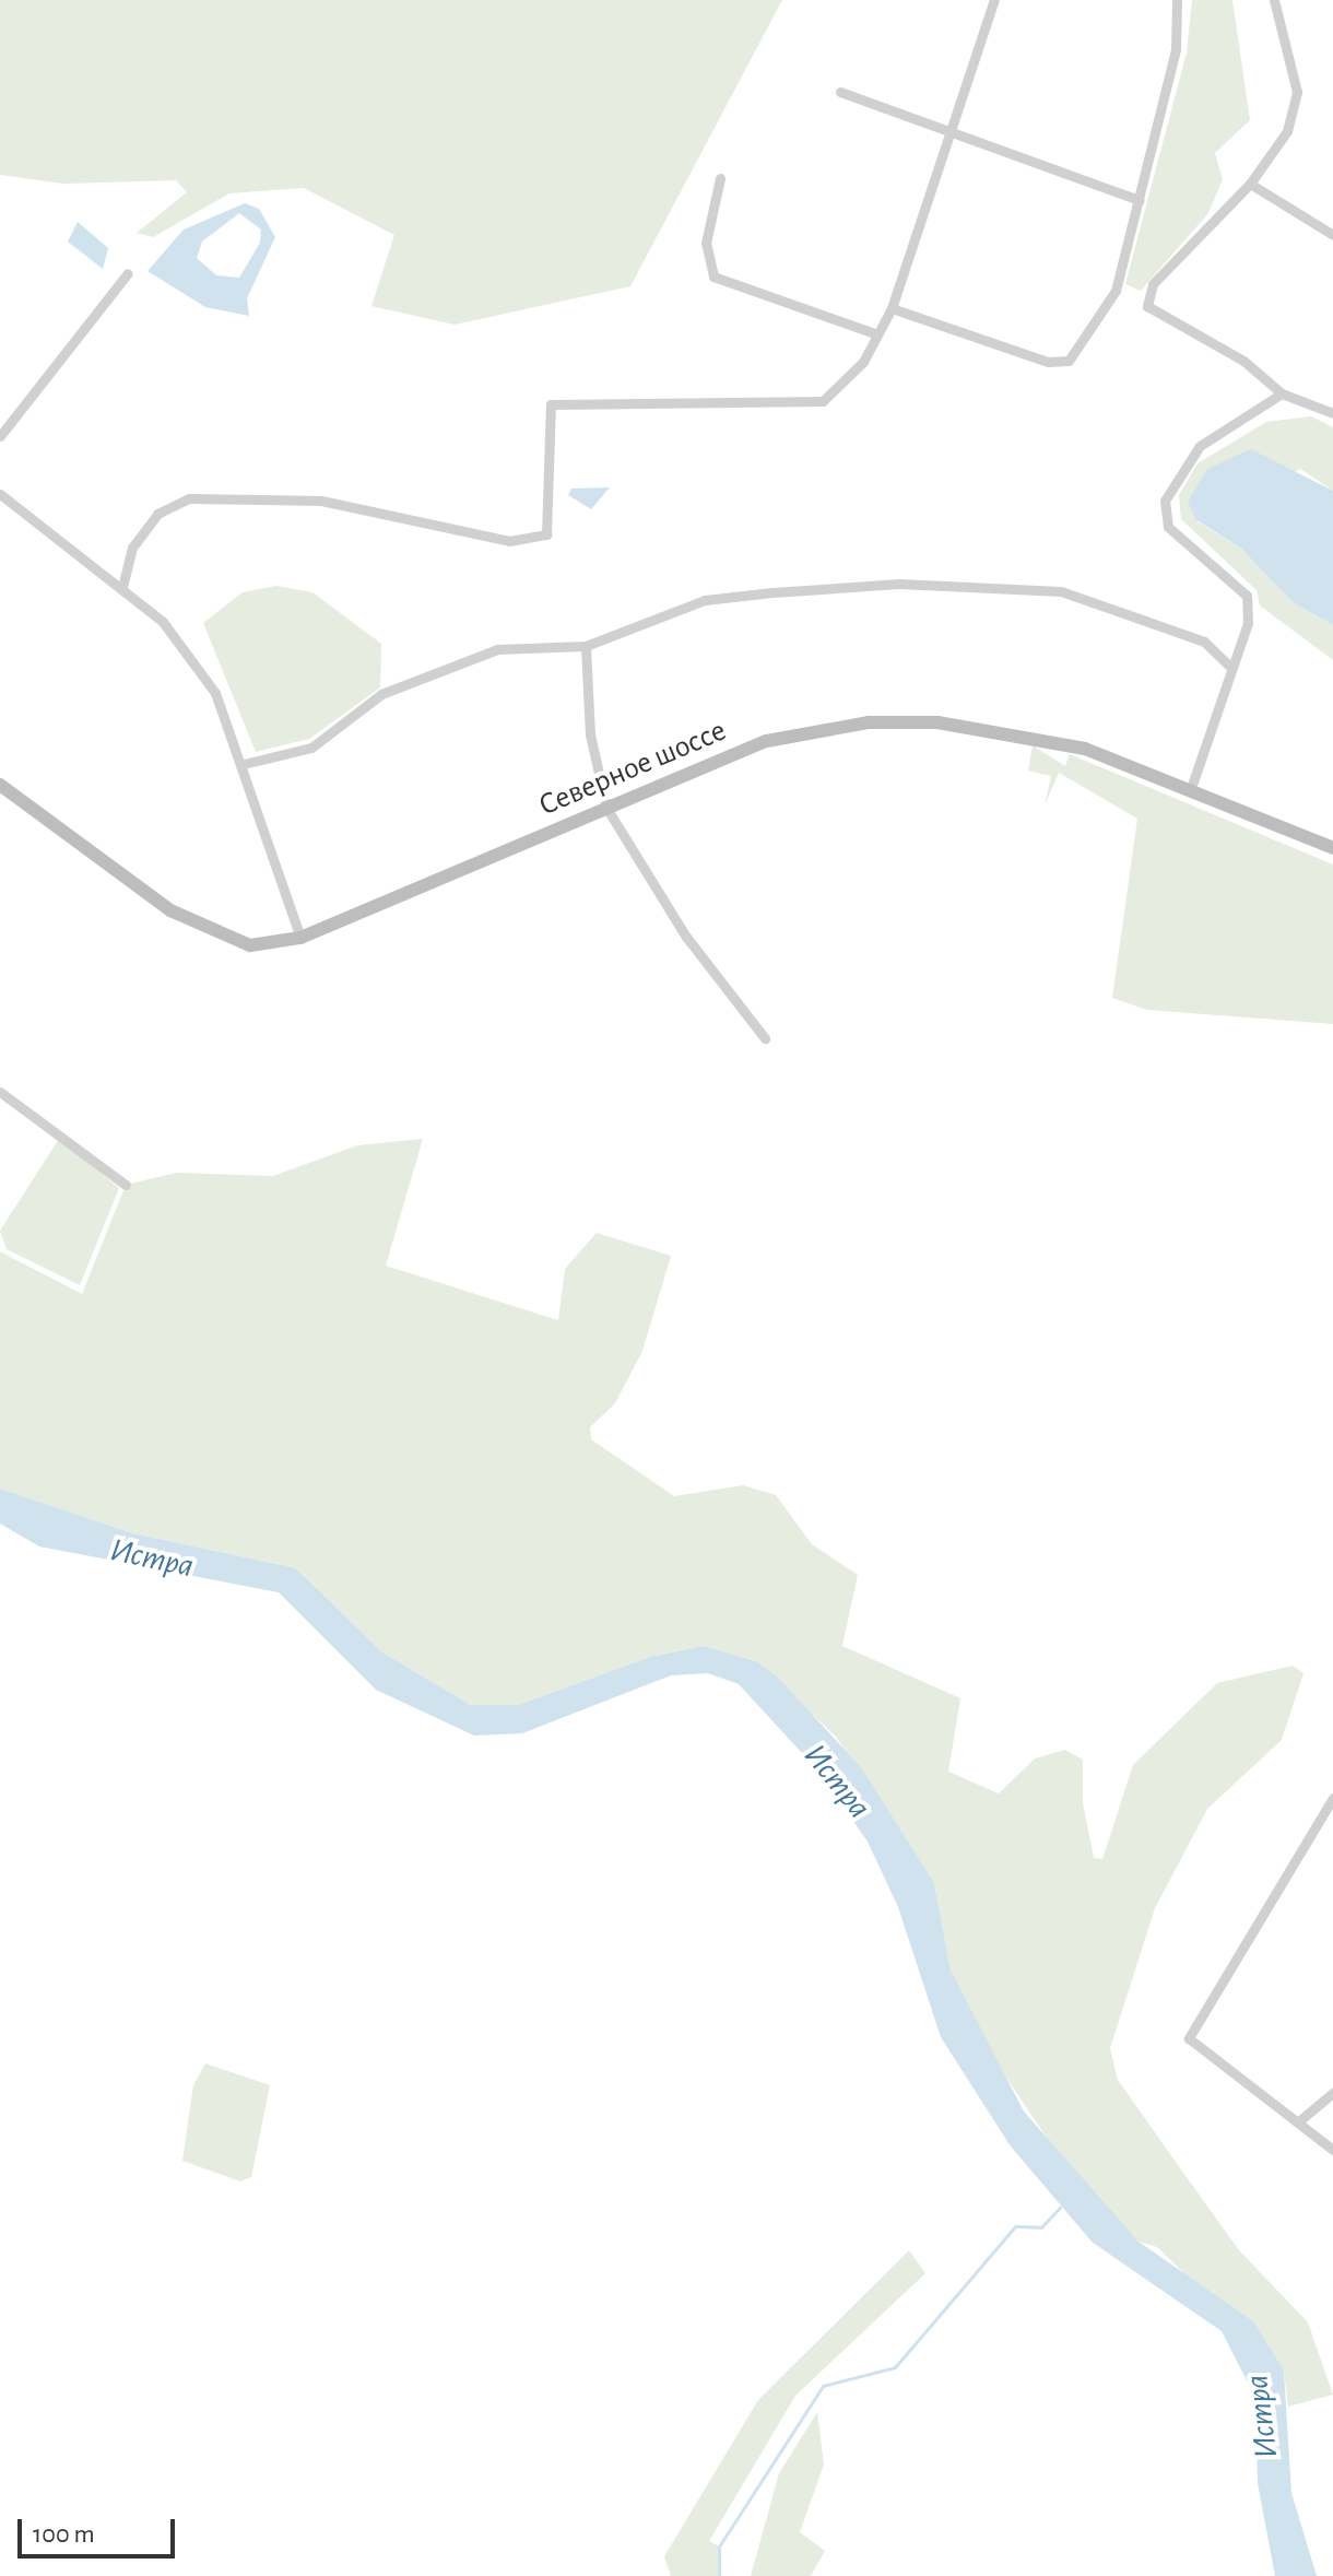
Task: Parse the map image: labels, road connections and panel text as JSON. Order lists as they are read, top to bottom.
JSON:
{
  "streets": {
    "main road": ["Северное шоссе"]
  },
  "water": ["Истра"],
  "scale_bar": "100 m"
}
